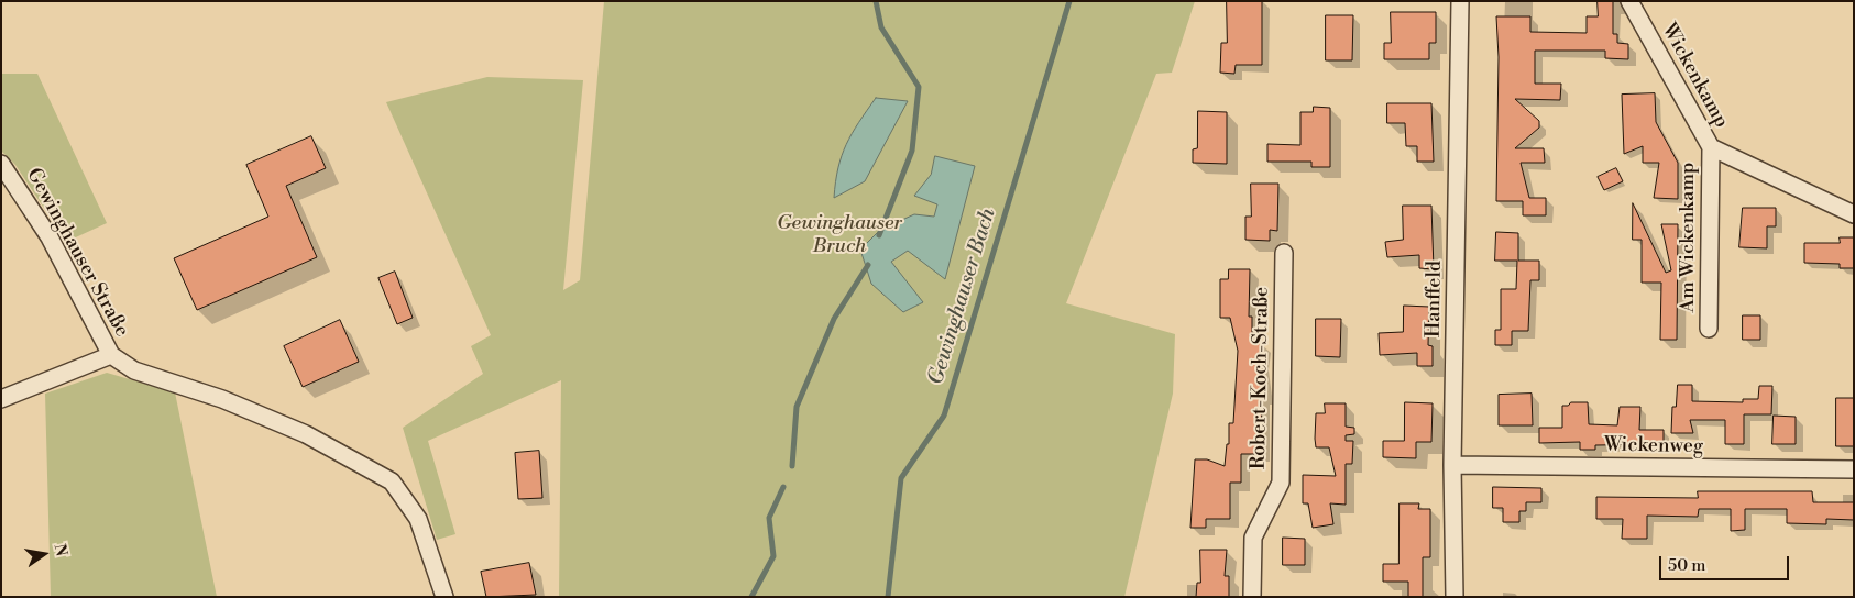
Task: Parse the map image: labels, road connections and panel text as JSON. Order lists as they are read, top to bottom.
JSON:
{
  "streets": {
    "street": [
      "Wickenkamp",
      "Am Wickenkamp",
      "Gewinghauser Straße",
      "Hanffeld",
      "Robert-Koch-Straße",
      "Wickenweg"
    ]
  },
  "crossings": [
    ["Wickenkamp", "Am Wickenkamp"],
    ["Hanffeld", "Wickenweg"]
  ],
  "water": ["Gewinghauser Bach"],
  "parks": ["Gewinghauser Bruch"],
  "scale_bar": "50 m",
  "north": "right"
}
